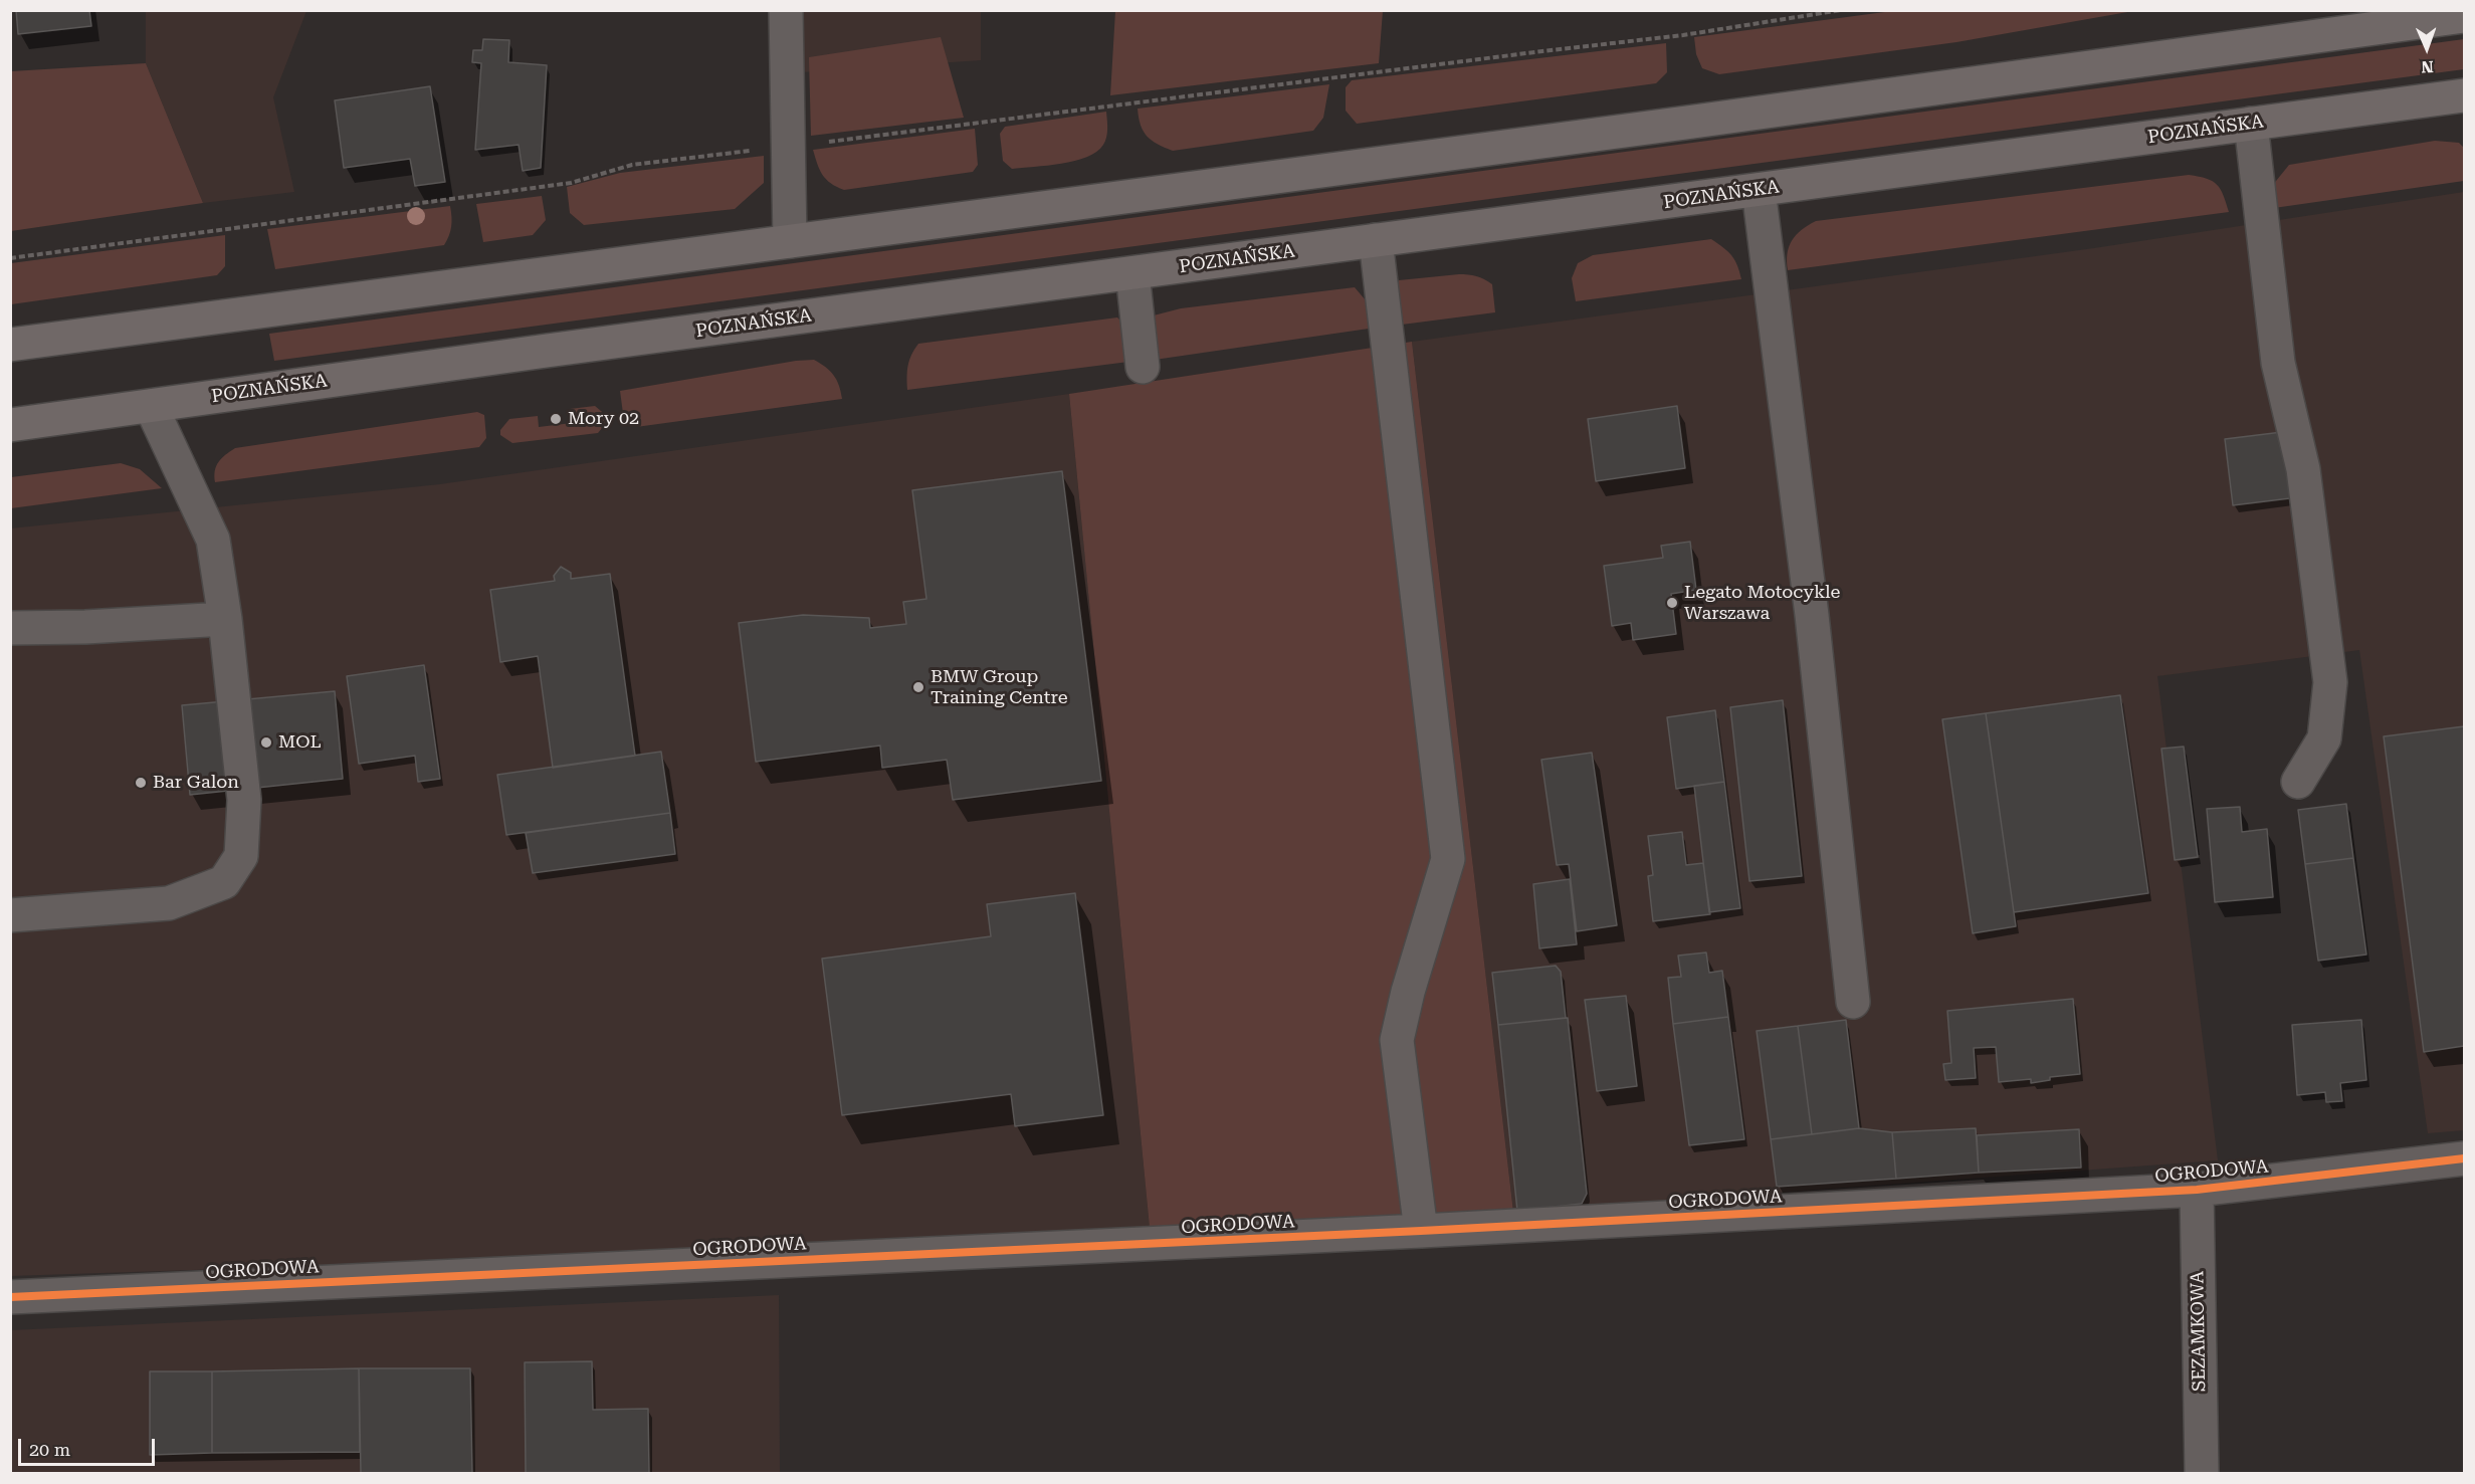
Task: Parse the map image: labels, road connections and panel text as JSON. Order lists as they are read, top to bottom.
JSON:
{
  "streets": {
    "main road": ["POZNAŃSKA"],
    "street": ["OGRODOWA", "SEZAMKOWA"]
  },
  "crossings": [
    ["OGRODOWA", "SEZAMKOWA"]
  ],
  "places": [
    "Mory 02",
    "Legato Motocykle Warszawa",
    "BMW Group Training Centre",
    "MOL",
    "Bar Galon"
  ],
  "scale_bar": "20 m",
  "north": "bottom"
}
